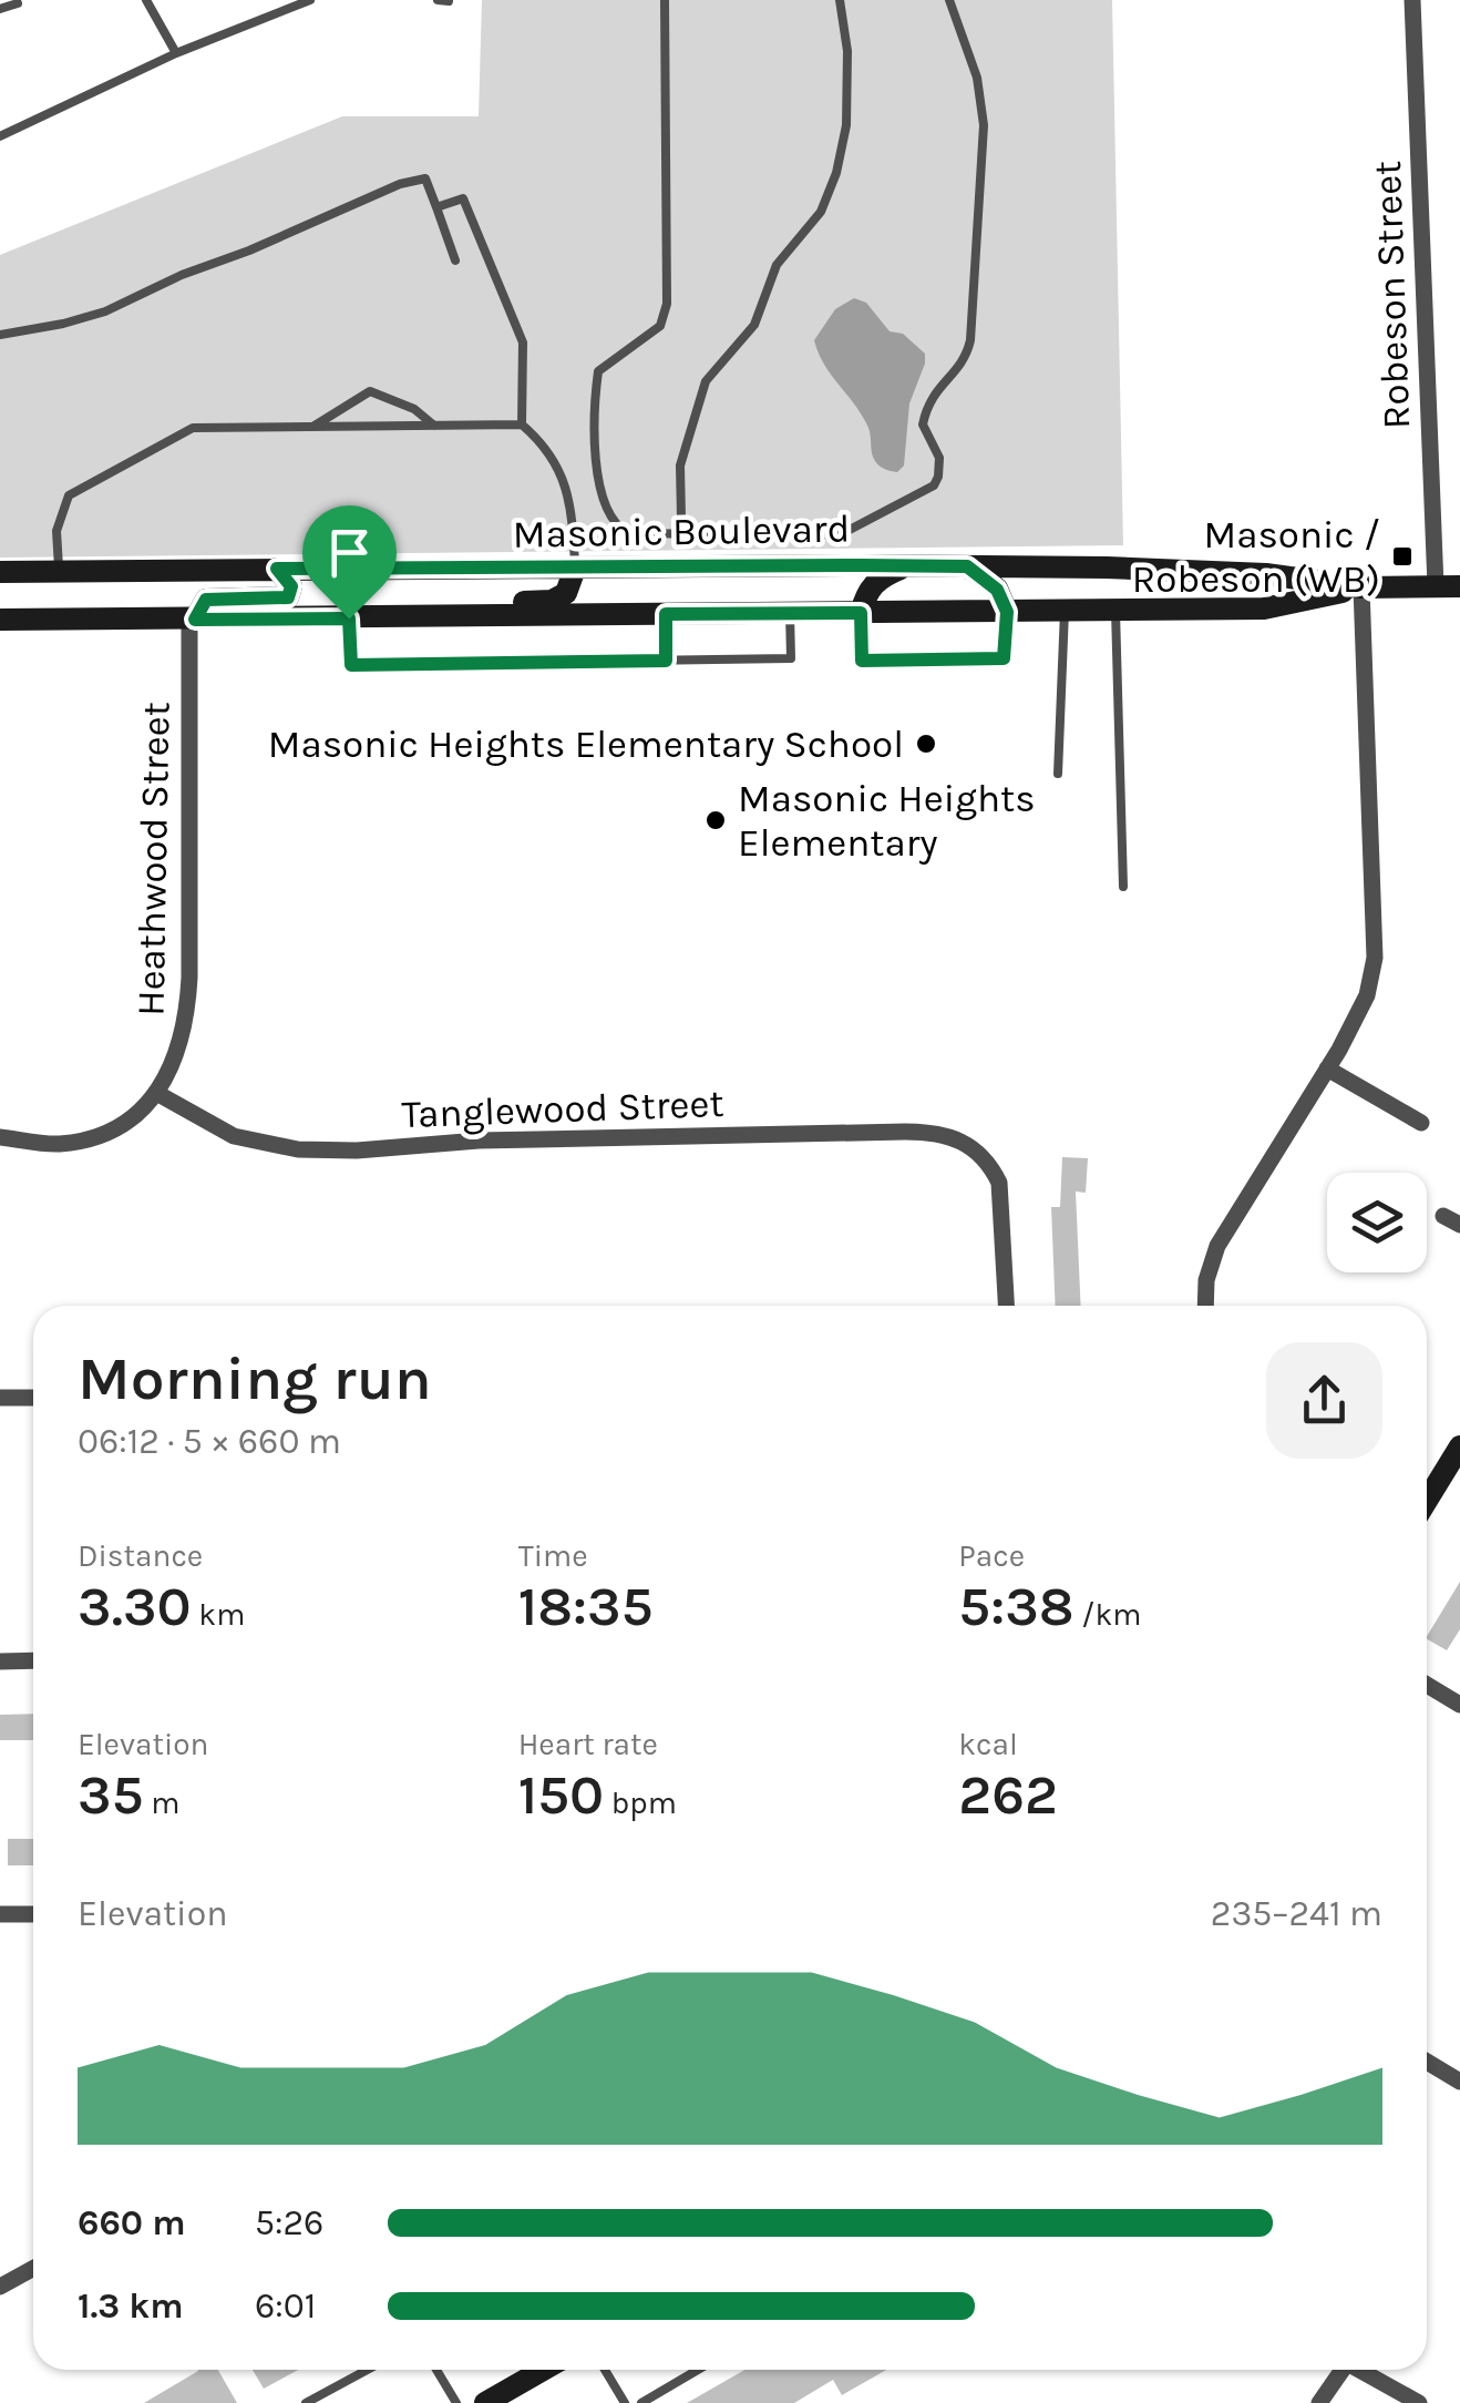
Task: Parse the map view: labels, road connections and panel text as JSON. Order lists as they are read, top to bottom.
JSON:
{
  "streets": {
    "main road": ["Masonic Boulevard"],
    "street": ["Robeson Street", "Heathwood Street", "Tanglewood Street"]
  },
  "crossings": [
    ["Robeson Street", "Masonic Boulevard"],
    ["Masonic Boulevard", "Heathwood Street"],
    ["Heathwood Street", "Tanglewood Street"]
  ],
  "places": {
    "transit": ["Masonic / Robeson (WB)"],
    "other": ["Masonic Heights Elementary School", "Masonic Heights Elementary"]
  },
  "page": {
    "heading": ["Morning run", "06:12 · 5 × 660 m"],
    "stats": [
      ["Distance", "3.30 km"],
      ["Time", "18:35"],
      ["Pace", "5:38 /km"],
      ["Elevation", "35 m"],
      ["Heart rate", "150 bpm"],
      ["kcal", "262"]
    ],
    "chart": ["Elevation", "235–241 m"],
    "list": [
      {
        "name": "660 m",
        "note": "5:26"
      },
      {
        "name": "1.3 km",
        "note": "6:01"
      }
    ]
  }
}
